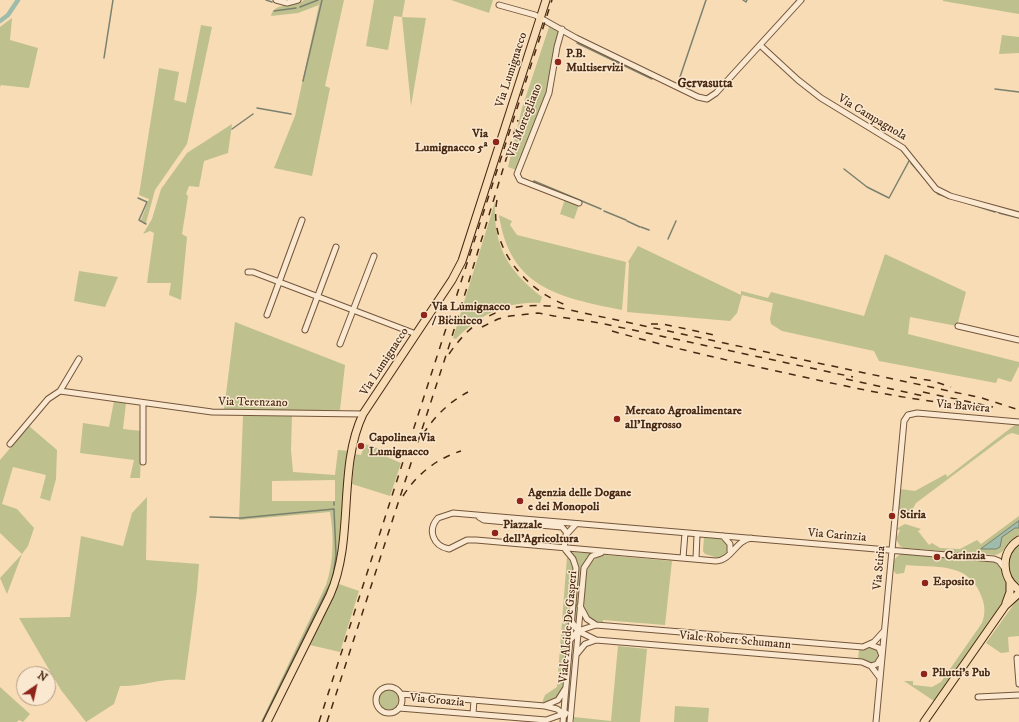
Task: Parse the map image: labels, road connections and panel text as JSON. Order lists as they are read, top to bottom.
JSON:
{
  "streets": {
    "main road": ["Via Lumignacco"],
    "street": [
      "Via Campagnola",
      "Via Mortegliano",
      "Via Terenzano",
      "Via Baviera",
      "Via Carinzia",
      "Via Stiria",
      "Viale Alcide De Gasperi",
      "Viale Robert Schumann",
      "Via Croazia"
    ]
  },
  "crossings": [
    ["Via Lumignacco", "Via Terenzano"],
    ["Via Baviera", "Via Stiria"],
    ["Via Carinzia", "Via Stiria"],
    ["Viale Alcide De Gasperi", "Viale Robert Schumann"],
    ["Viale Alcide De Gasperi", "Via Croazia"]
  ],
  "districts": ["Gervasutta"],
  "places": [
    "P.B. Multiservizi",
    "Via Lumignacco 5ª",
    "Via Lumignacco / Bicinicco",
    "Mercato Agroalimentare all’Ingrosso",
    "Capolinea Via Lumignacco",
    "Agenzia delle Dogane e dei Monopoli",
    "Stiria",
    "Piazzale dell'Agricoltura",
    "Carinzia",
    "Esposito",
    "Pilutti's Pub"
  ],
  "north": "top right"
}
